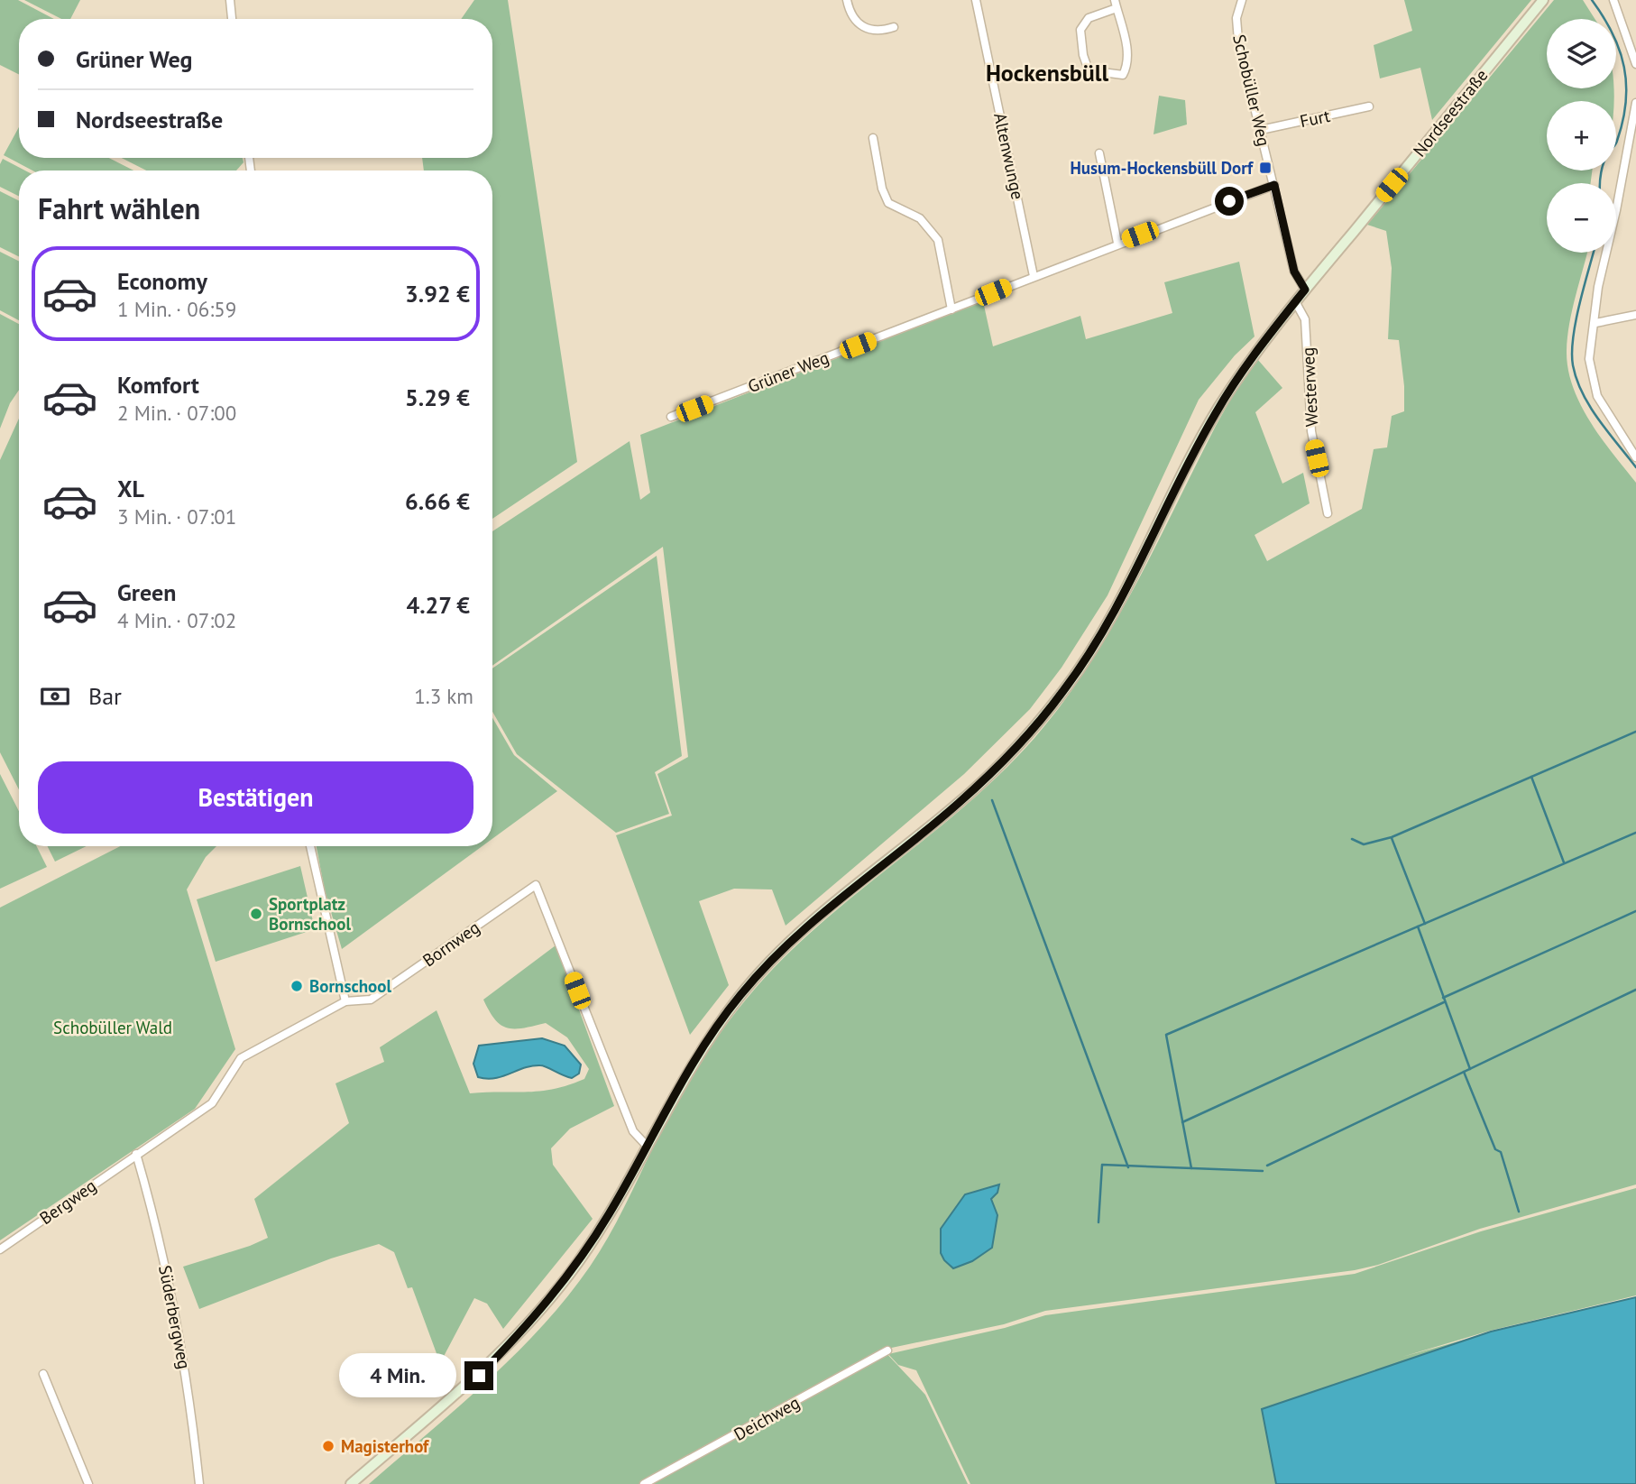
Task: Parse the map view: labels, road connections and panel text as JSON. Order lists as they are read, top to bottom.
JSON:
{
  "streets": {
    "main road": ["Nordseestraße"],
    "street": [
      "Schobüller Weg",
      "Furt",
      "Altenwunge",
      "Grüner Weg",
      "Westerweg",
      "Bornweg",
      "Bergweg",
      "Süderbergweg",
      "Deichweg"
    ]
  },
  "crossings": [
    ["Schobüller Weg", "Nordseestraße"],
    ["Schobüller Weg", "Furt"],
    ["Schobüller Weg", "Grüner Weg"],
    ["Nordseestraße", "Westerweg"],
    ["Nordseestraße", "Bornweg"],
    ["Altenwunge", "Grüner Weg"],
    ["Bornweg", "Bergweg"],
    ["Bornweg", "Süderbergweg"],
    ["Bergweg", "Süderbergweg"]
  ],
  "districts": ["Hockensbüll"],
  "parks": ["Schobüller Wald"],
  "places": {
    "transit": ["Husum-Hockensbüll Dorf"],
    "other": ["Sportplatz Bornschool", "Bornschool", "Magisterhof"]
  },
  "page": {
    "map_buttons": ["+", "−"],
    "banner": ["Grüner Weg", "Nordseestraße"],
    "heading": "Fahrt wählen",
    "list": [
      {
        "name": "Economy",
        "note": "1 Min. · 06:59",
        "value": "3.92 €"
      },
      {
        "name": "Komfort",
        "note": "2 Min. · 07:00",
        "value": "5.29 €"
      },
      {
        "name": "XL",
        "note": "3 Min. · 07:01",
        "value": "6.66 €"
      },
      {
        "name": "Green",
        "note": "4 Min. · 07:02",
        "value": "4.27 €"
      }
    ],
    "pay": ["Bar", "1.3 km"],
    "buttons": "Bestätigen",
    "bubble": "4 Min."
  }
}
